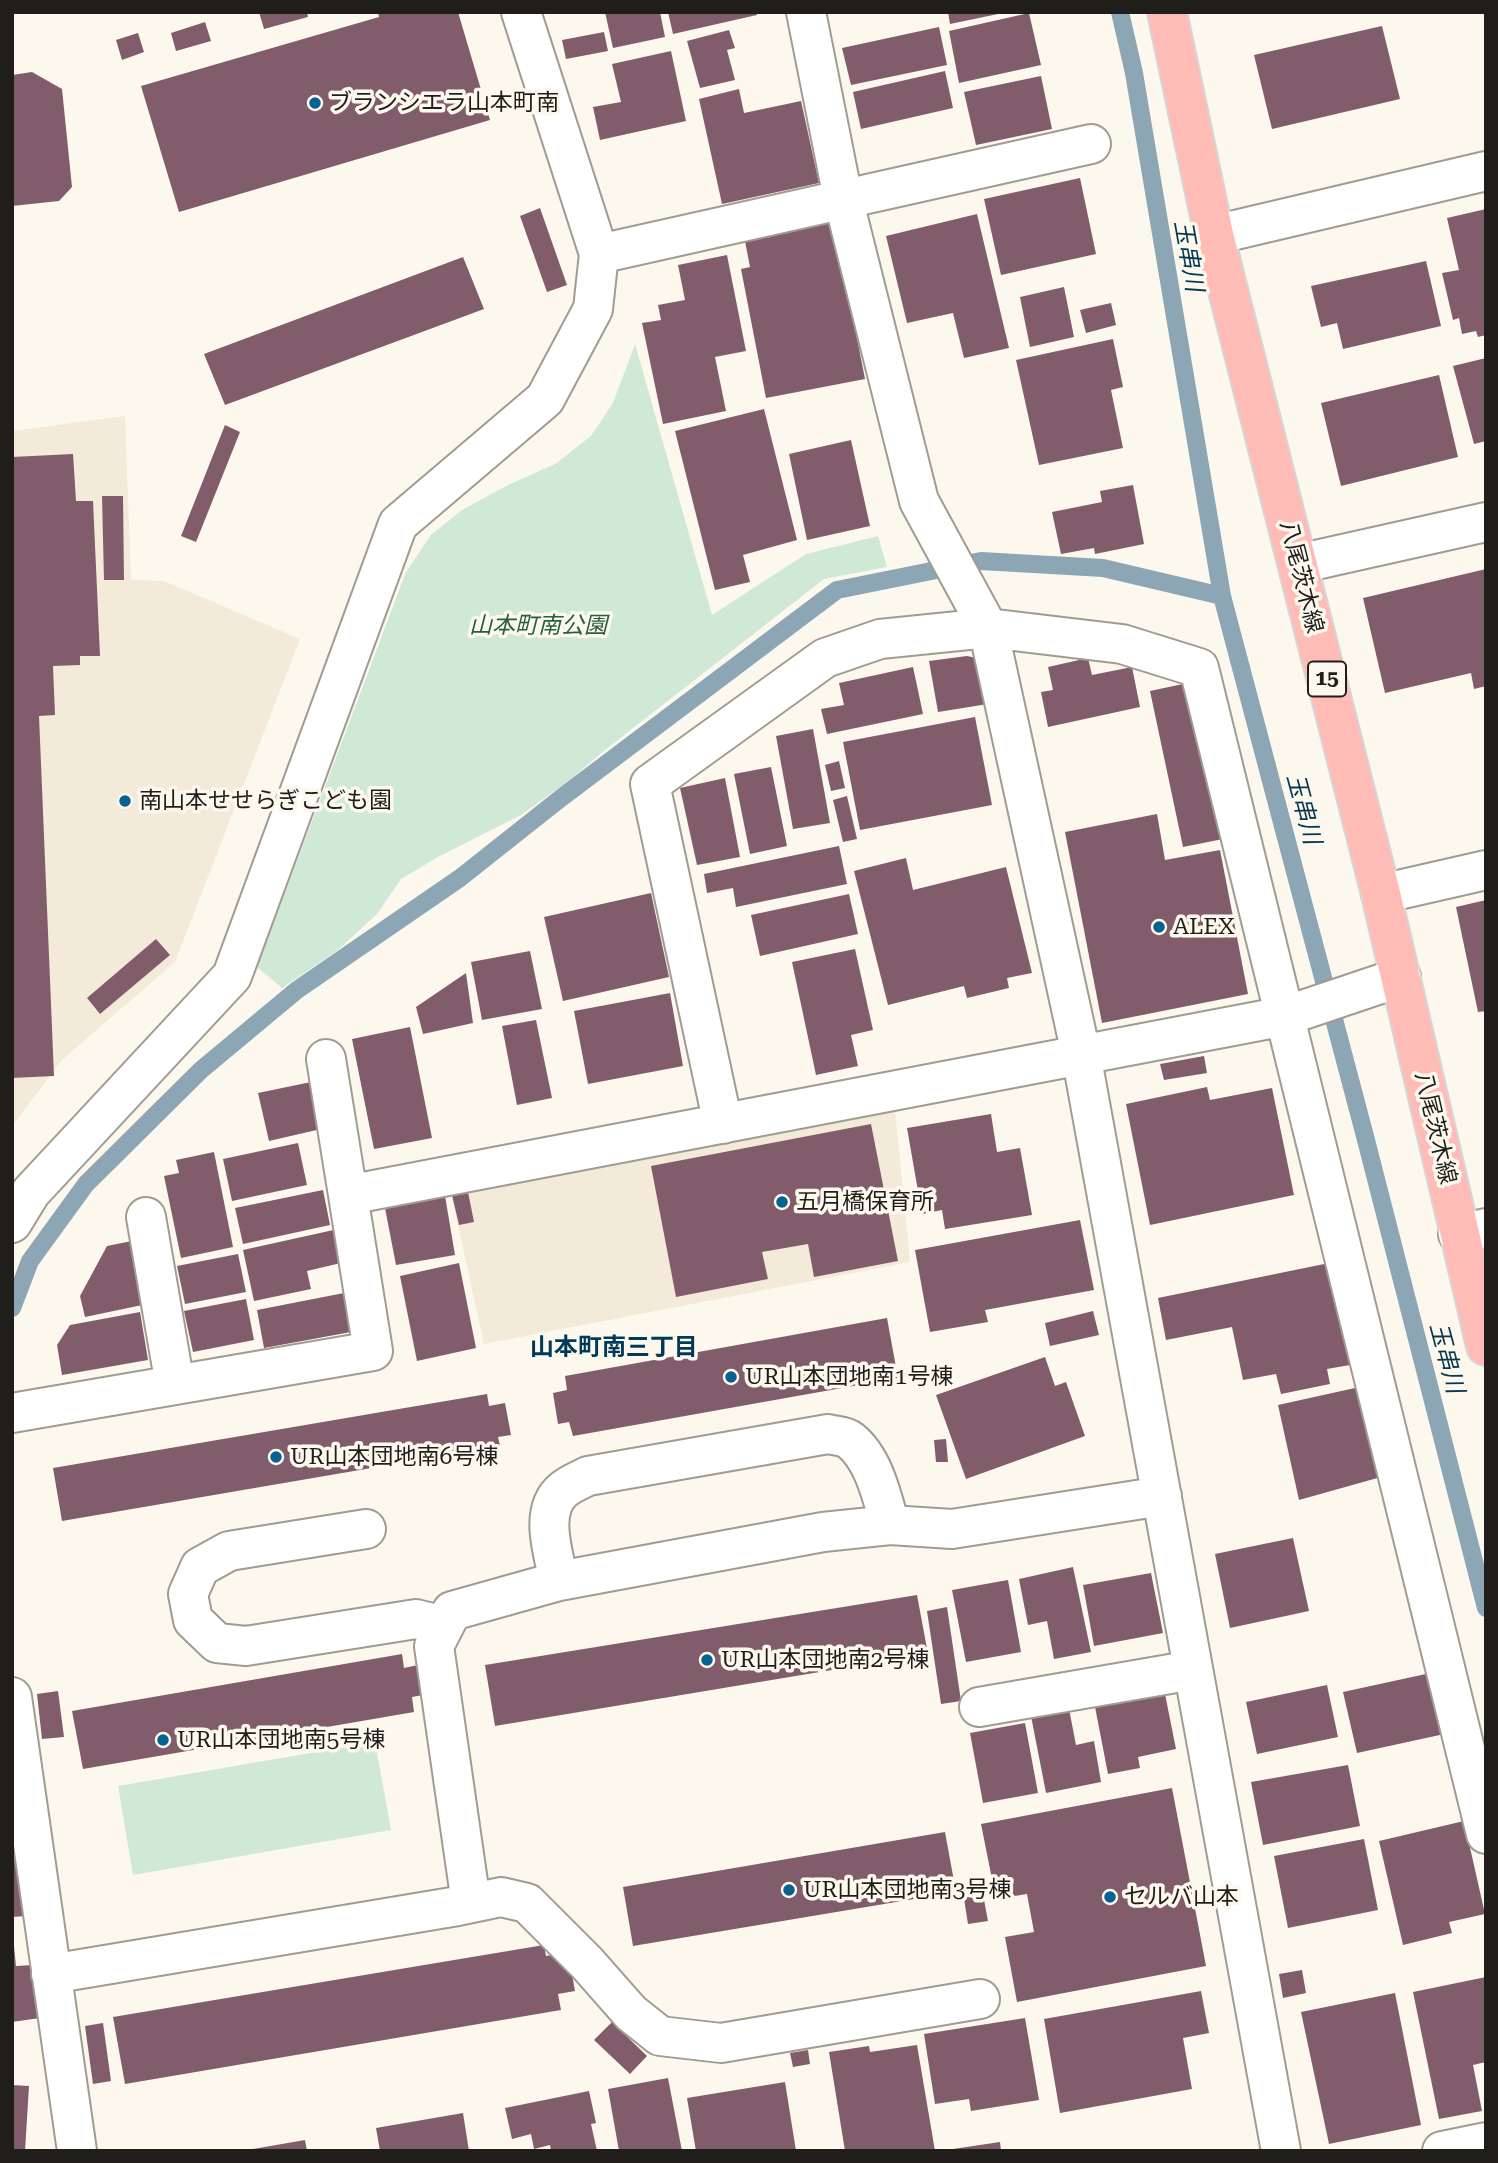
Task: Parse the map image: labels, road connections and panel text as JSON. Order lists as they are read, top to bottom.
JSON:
{
  "streets": {
    "main road": ["八尾茨木線", "15"]
  },
  "districts": ["山本町南三丁目"],
  "water": ["玉串川"],
  "parks": ["山本町南公園"],
  "places": [
    "ブランシエラ山本町南",
    "南山本せせらぎこども園",
    "ALEX",
    "五月橋保育所",
    "UR山本団地南1号棟",
    "UR山本団地南6号棟",
    "UR山本団地南2号棟",
    "UR山本団地南5号棟",
    "UR山本団地南3号棟",
    "セルバ山本"
  ]
}
